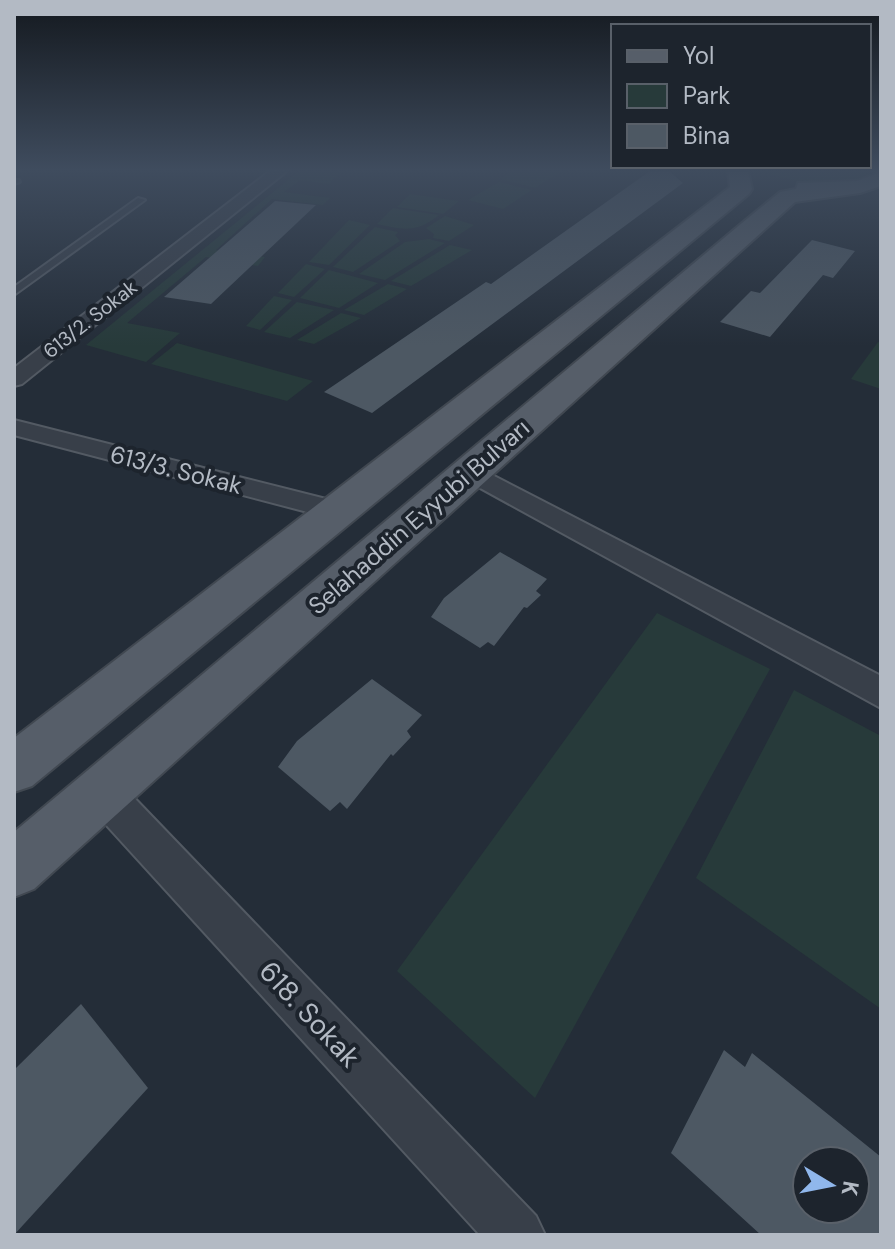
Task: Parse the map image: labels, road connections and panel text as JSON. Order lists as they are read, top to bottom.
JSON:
{
  "streets": {
    "main road": ["Selahaddin Eyyubi Bulvarı"],
    "street": ["613/2. Sokak", "613/3. Sokak", "618. Sokak"]
  },
  "crossings": [
    ["Selahaddin Eyyubi Bulvarı", "618. Sokak"]
  ],
  "legend": ["Yol", "Park", "Bina"],
  "north": "right"
}
